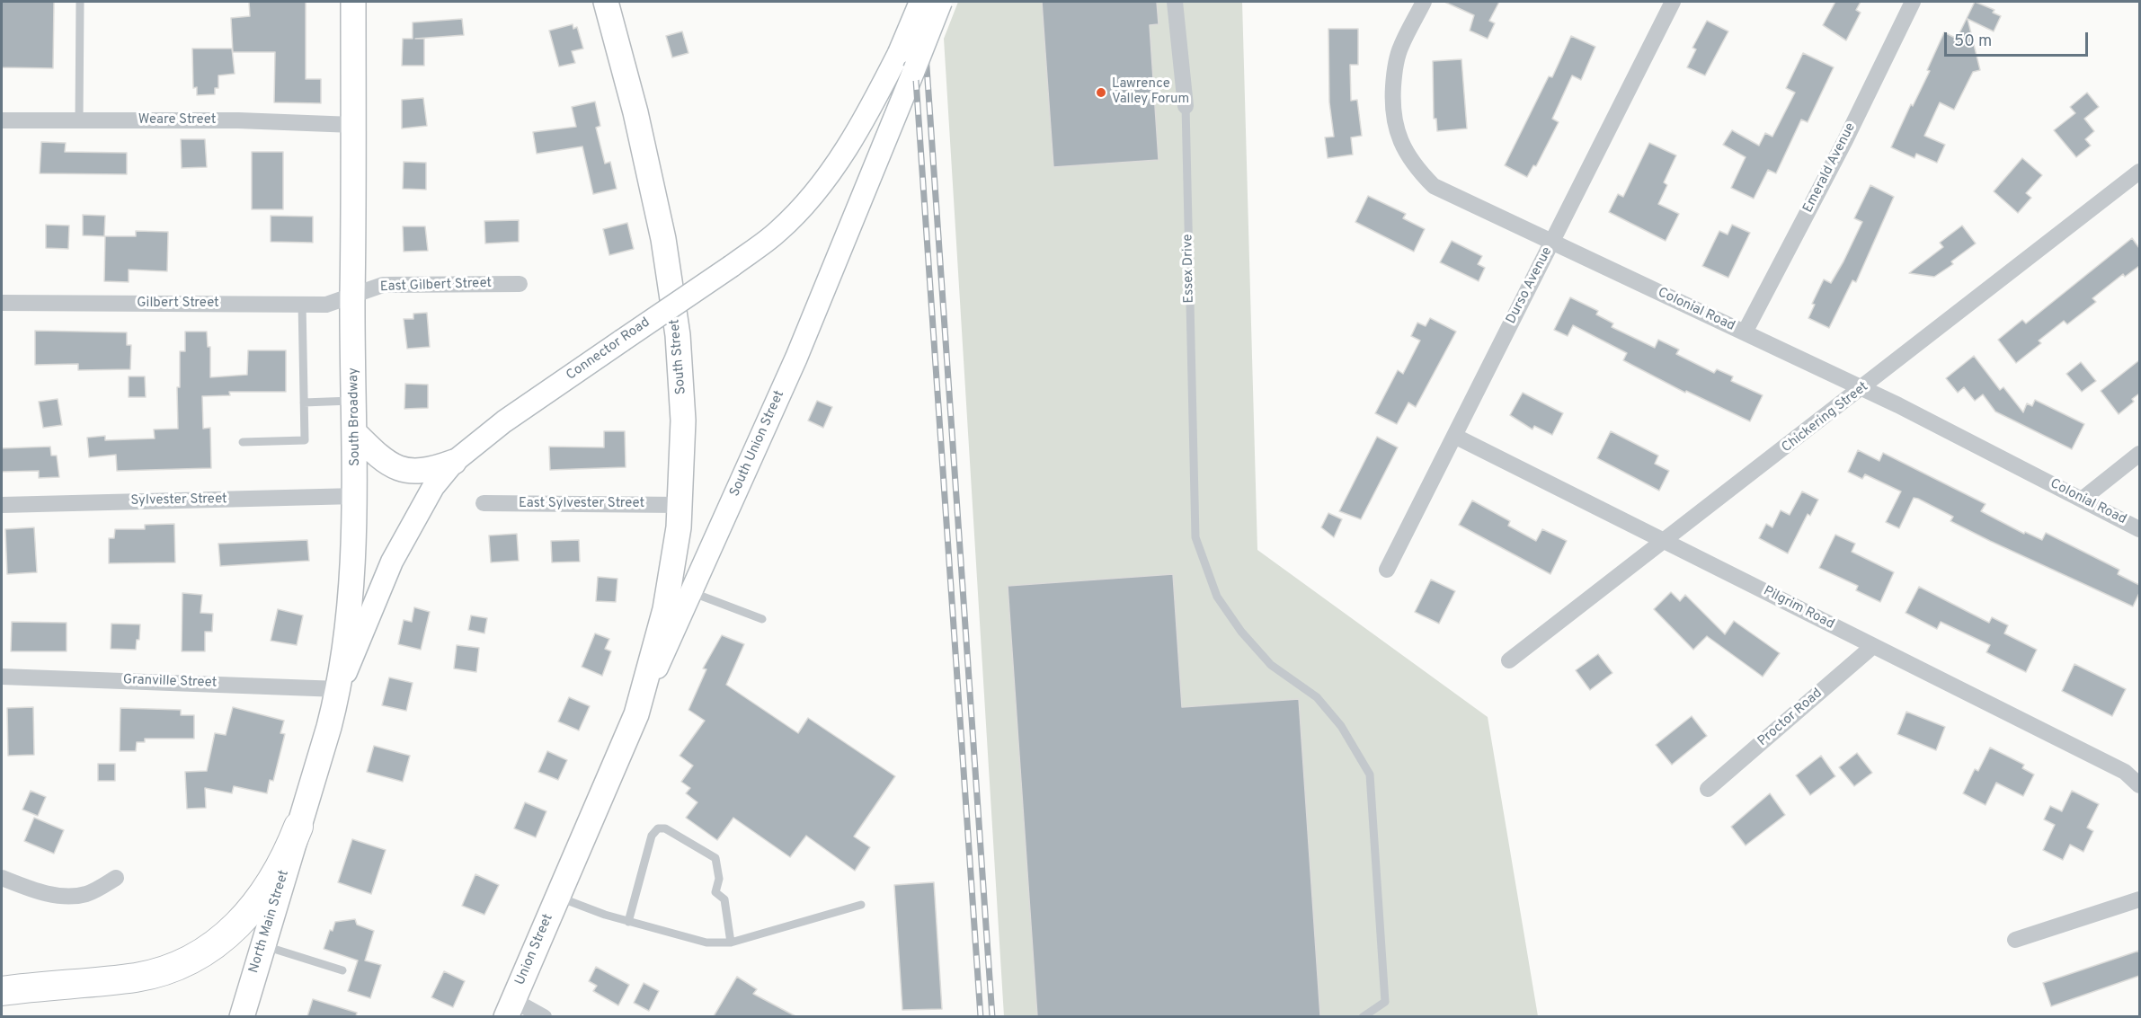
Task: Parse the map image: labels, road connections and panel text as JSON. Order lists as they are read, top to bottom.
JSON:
{
  "streets": {
    "main road": [
      "Connector Road",
      "South Street",
      "South Broadway",
      "South Union Street",
      "North Main Street",
      "Union Street"
    ],
    "street": [
      "Weare Street",
      "Emerald Avenue",
      "Essex Drive",
      "East Gilbert Street",
      "Durso Avenue",
      "Gilbert Street",
      "Colonial Road",
      "Chickering Street",
      "Sylvester Street",
      "East Sylvester Street",
      "Pilgrim Road",
      "Granville Street",
      "Proctor Road"
    ]
  },
  "crossings": [
    ["Weare Street", "South Broadway"],
    ["Emerald Avenue", "Colonial Road"],
    ["East Gilbert Street", "Gilbert Street"],
    ["East Gilbert Street", "South Broadway"],
    ["Durso Avenue", "Colonial Road"],
    ["Durso Avenue", "Pilgrim Road"],
    ["Gilbert Street", "South Broadway"],
    ["Colonial Road", "Chickering Street"],
    ["Connector Road", "South Broadway"],
    ["Connector Road", "Granville Street"],
    ["South Street", "South Union Street"],
    ["South Street", "East Sylvester Street"],
    ["South Broadway", "Sylvester Street"],
    ["South Broadway", "Granville Street"],
    ["South Broadway", "North Main Street"],
    ["Chickering Street", "Pilgrim Road"],
    ["South Union Street", "Union Street"],
    ["Pilgrim Road", "Proctor Road"]
  ],
  "places": ["Lawrence Valley Forum"],
  "scale_bar": "50 m"
}
